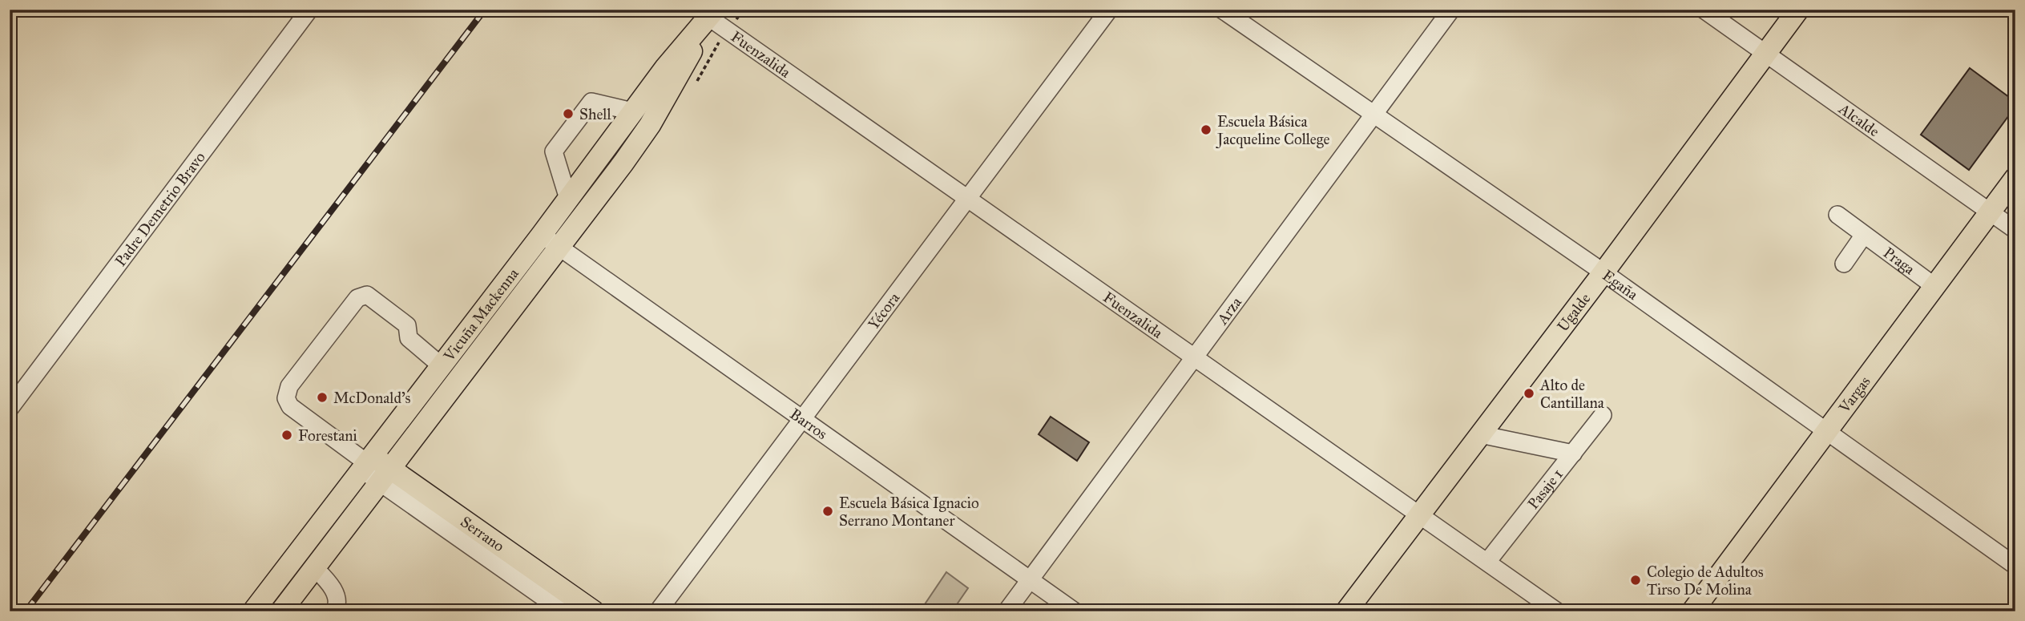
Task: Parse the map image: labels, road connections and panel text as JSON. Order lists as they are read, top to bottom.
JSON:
{
  "streets": {
    "main road": [
      "Ugalde",
      "Vicuña Mackenna",
      "Vargas",
      "Serrano"
    ],
    "street": [
      "Fuenzalida",
      "Alcalde",
      "Padre Demetrio Bravo",
      "Praga",
      "Egaña",
      "Yécora",
      "Arza",
      "Barros",
      "Pasaje 1"
    ]
  },
  "crossings": [
    ["Fuenzalida", "Yécora"],
    ["Fuenzalida", "Arza"],
    ["Fuenzalida", "Ugalde"],
    ["Fuenzalida", "Vicuña Mackenna"],
    ["Fuenzalida", "Pasaje 1"],
    ["Alcalde", "Ugalde"],
    ["Alcalde", "Vargas"],
    ["Praga", "Vargas"],
    ["Egaña", "Arza"],
    ["Egaña", "Ugalde"],
    ["Egaña", "Vargas"],
    ["Yécora", "Barros"],
    ["Arza", "Barros"],
    ["Vicuña Mackenna", "Barros"],
    ["Vicuña Mackenna", "Serrano"]
  ],
  "places": [
    "Shell",
    "Escuela Básica Jacqueline College",
    "Alto de Cantillana",
    "McDonald's",
    "Forestani",
    "Escuela Básica Ignacio Serrano Montaner",
    "Colegio de Adultos Tirso De Molina"
  ]
}
